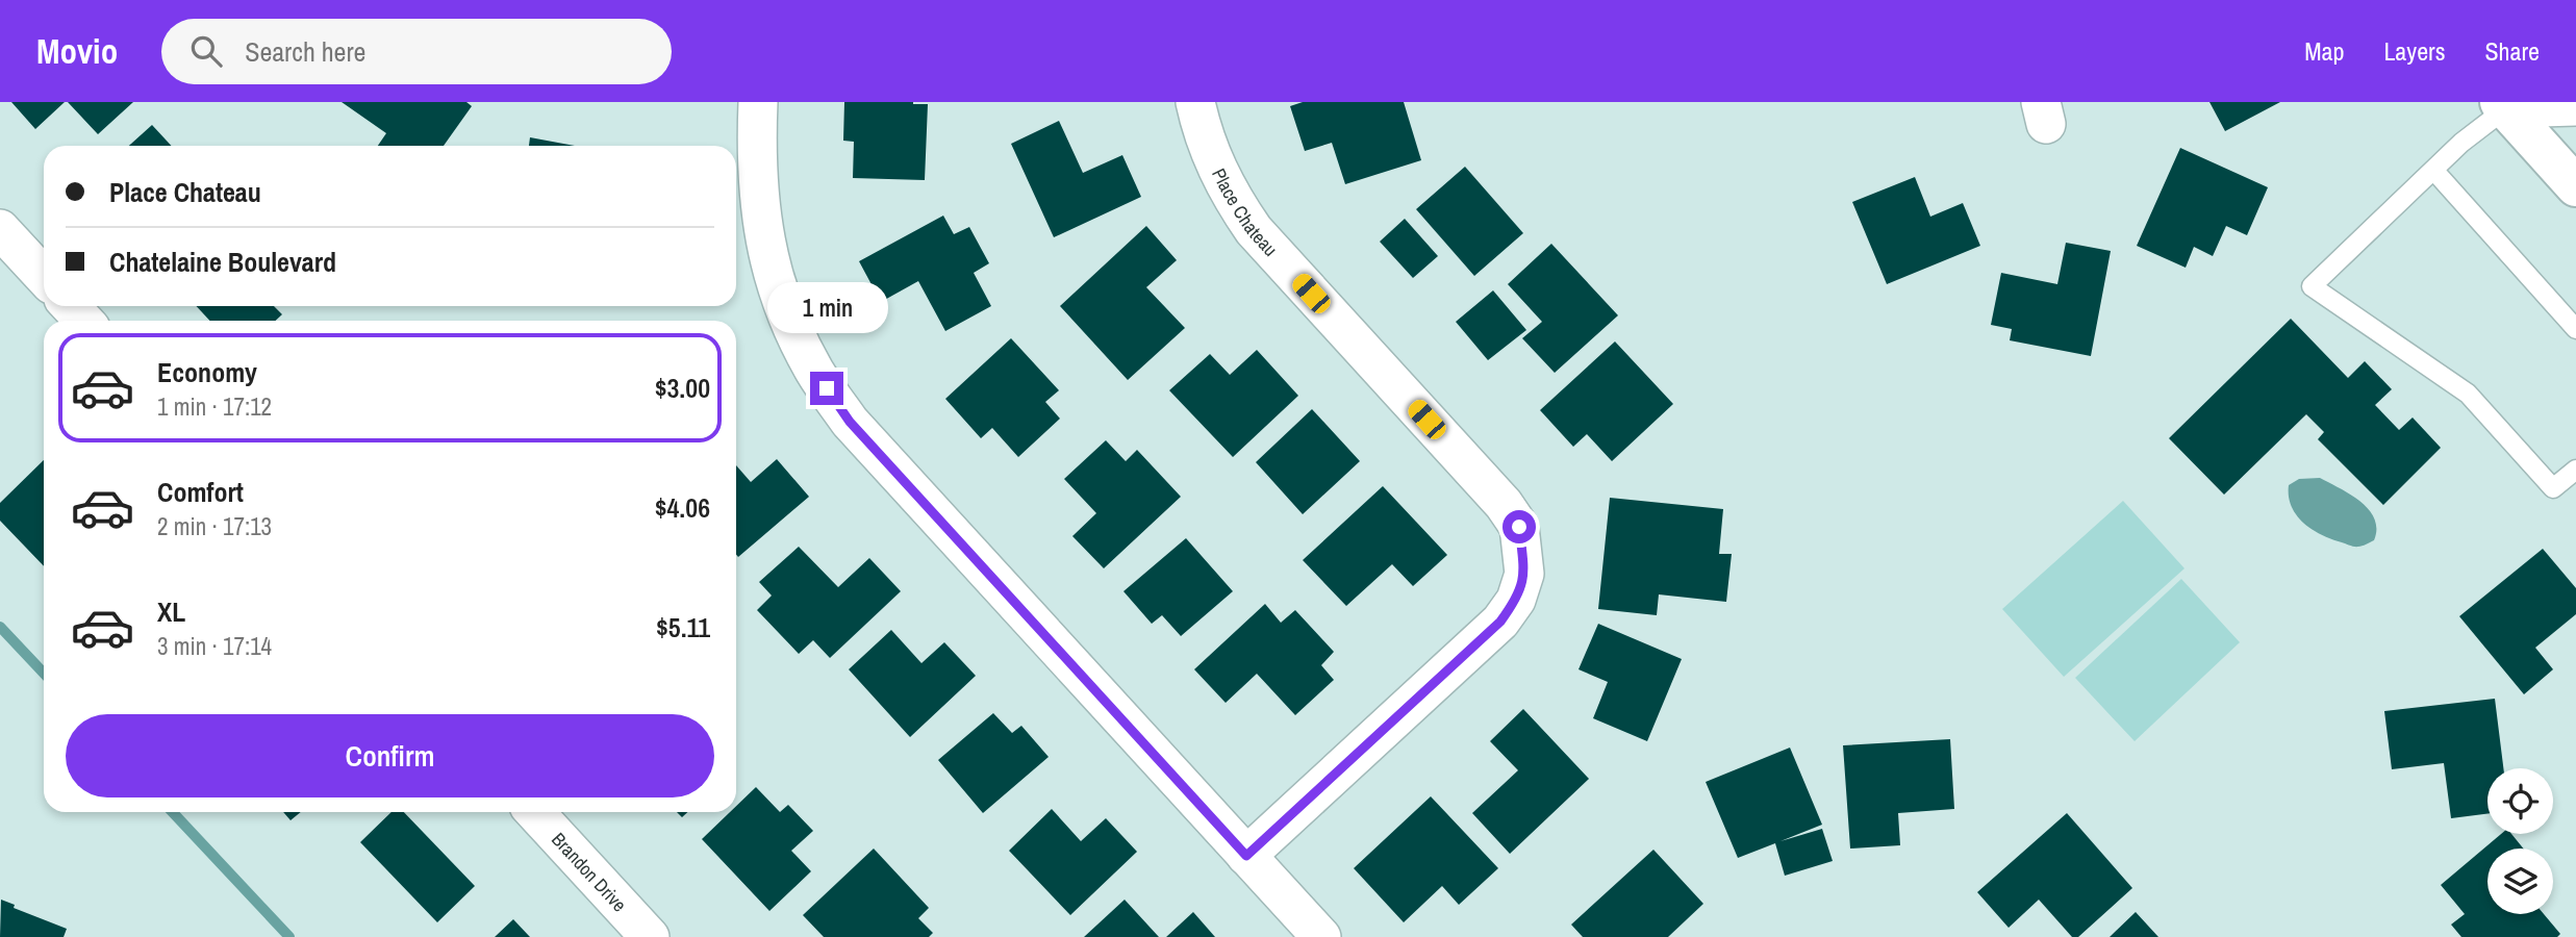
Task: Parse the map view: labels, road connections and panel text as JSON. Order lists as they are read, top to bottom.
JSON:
{
  "streets": {
    "street": ["Place Chateau", "Brandon Drive"]
  },
  "page": {
    "header": "Movio",
    "search": "Search here",
    "nav": ["Map", "Layers", "Share"],
    "banner": ["Place Chateau", "Chatelaine Boulevard"],
    "bubble": "1 min",
    "list": [
      {
        "name": "Economy",
        "note": "1 min · 17:12",
        "value": "$3.00"
      },
      {
        "name": "Comfort",
        "note": "2 min · 17:13",
        "value": "$4.06"
      },
      {
        "name": "XL",
        "note": "3 min · 17:14",
        "value": "$5.11"
      }
    ],
    "buttons": "Confirm"
  }
}
